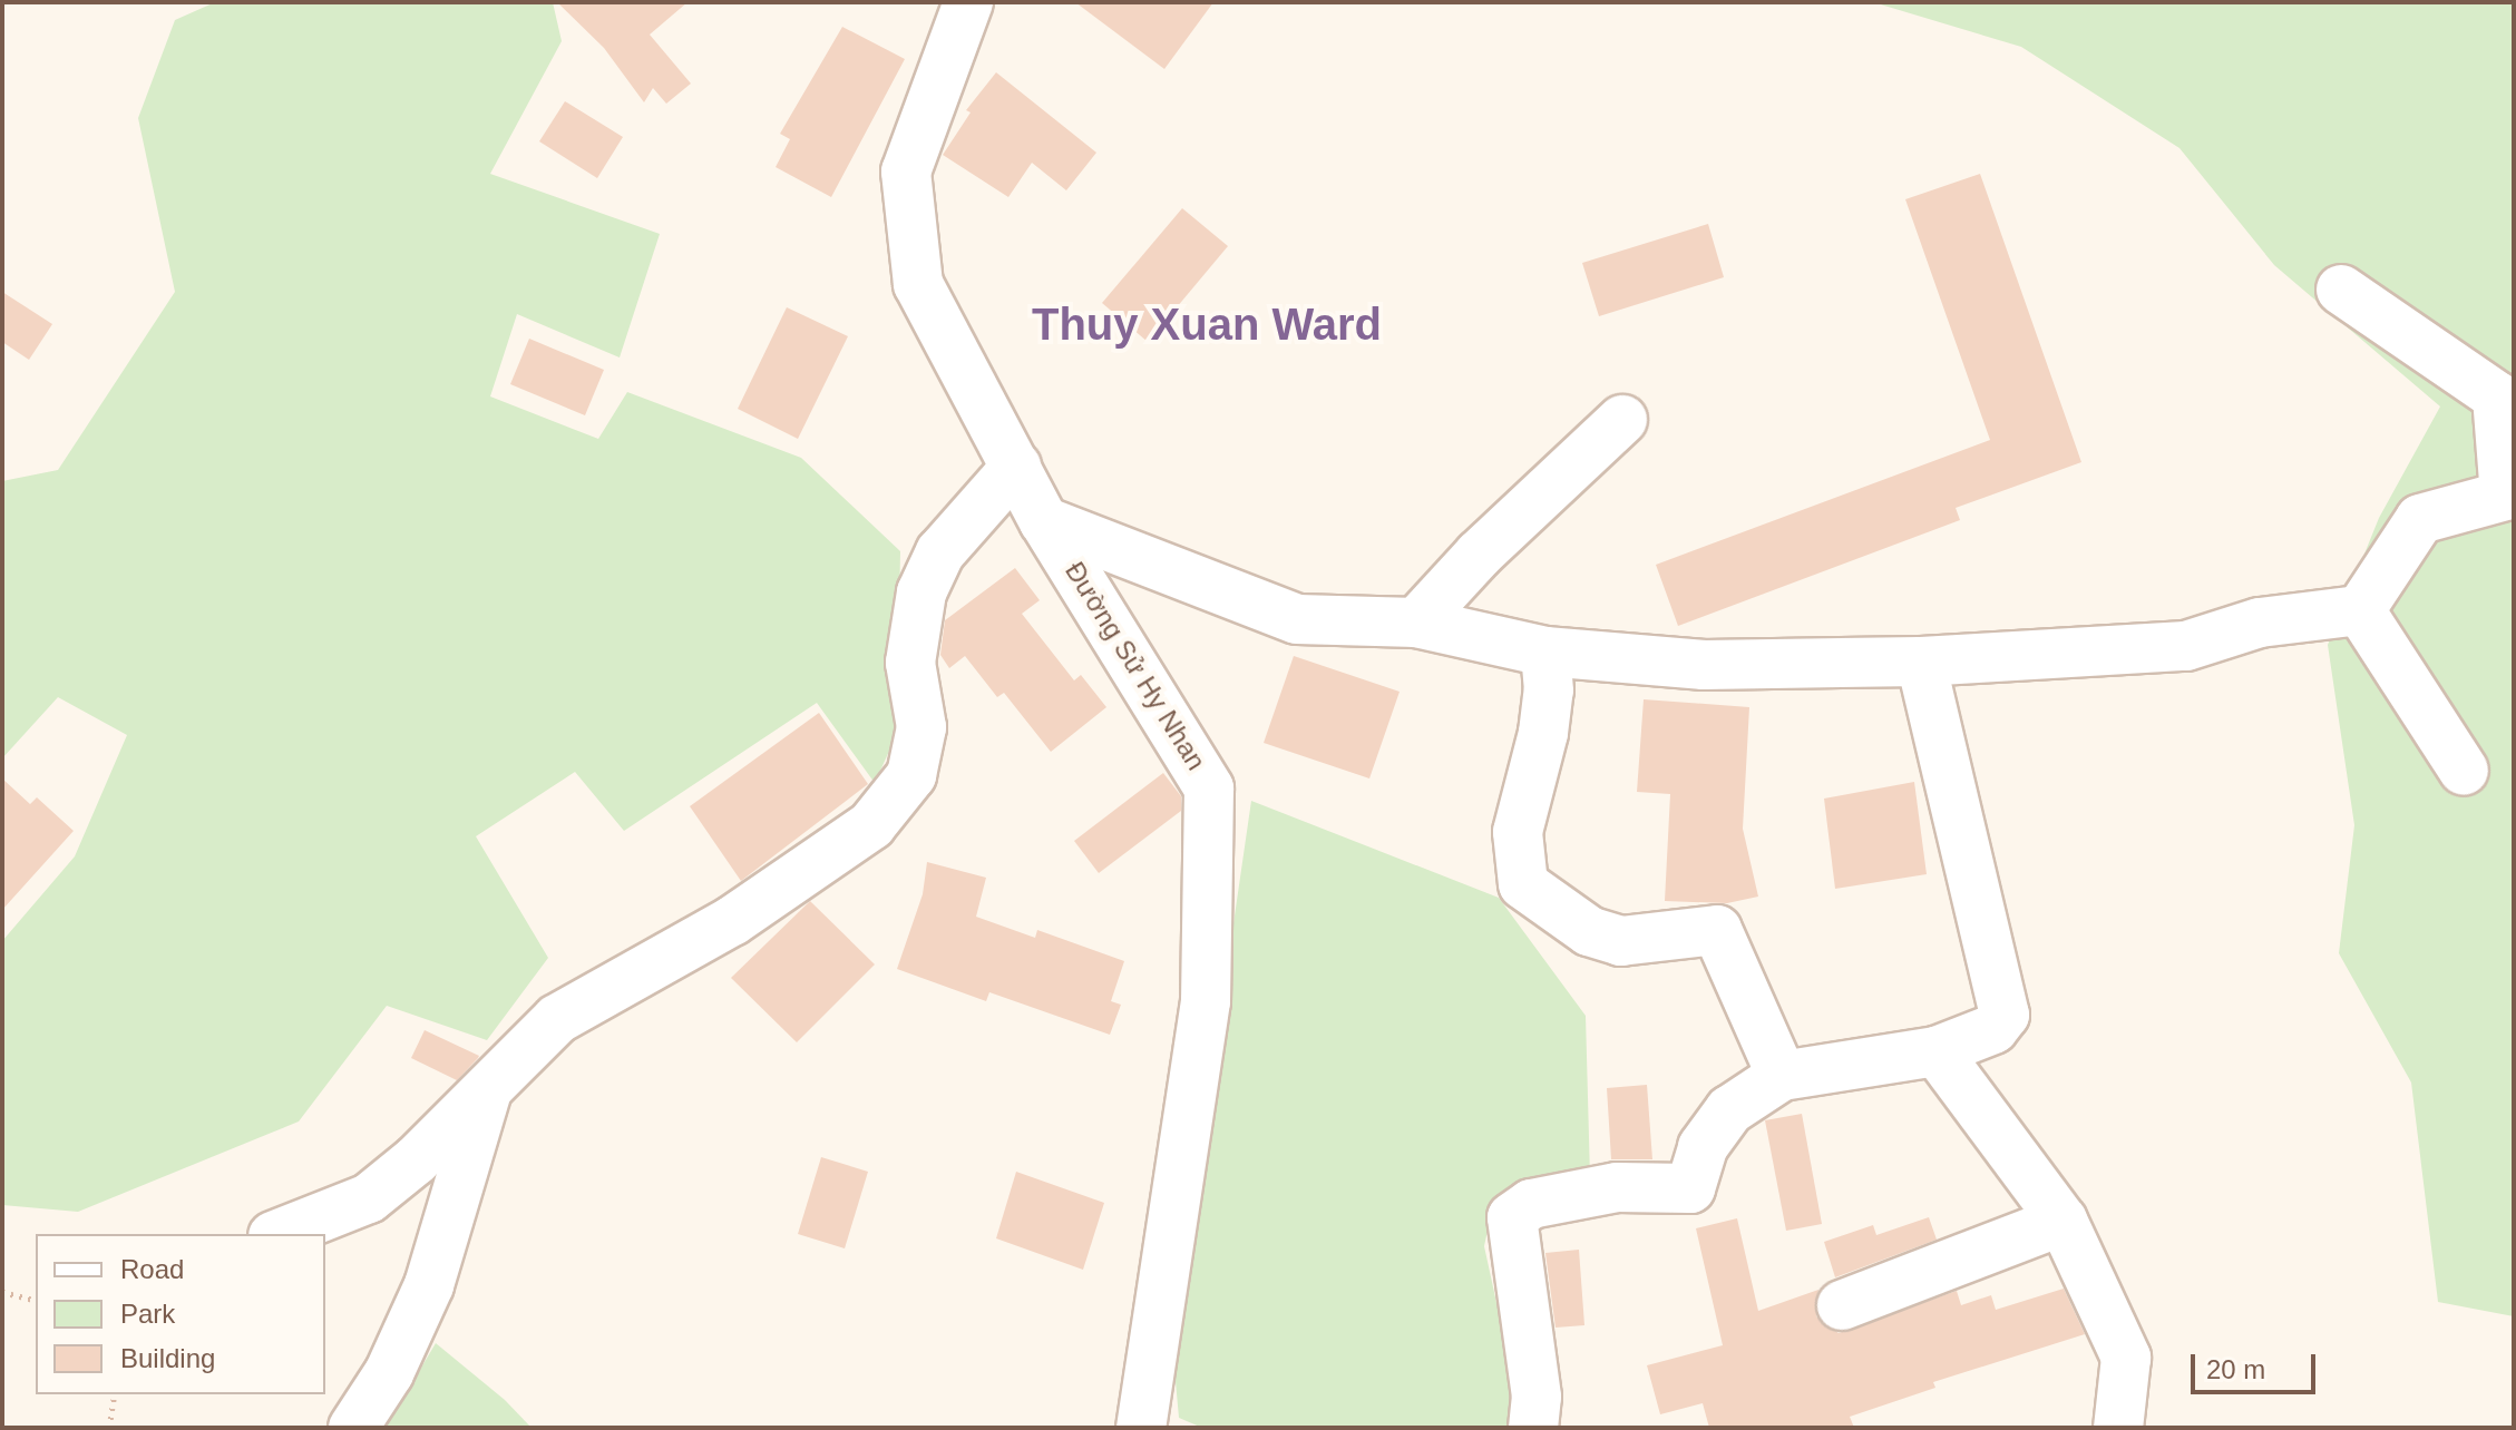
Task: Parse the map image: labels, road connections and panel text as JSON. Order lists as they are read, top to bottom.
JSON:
{
  "streets": {
    "street": ["Đường Sử Hy Nhan"]
  },
  "districts": ["Thuy Xuan Ward"],
  "legend": ["Road", "Park", "Building"],
  "scale_bar": "20 m"
}
